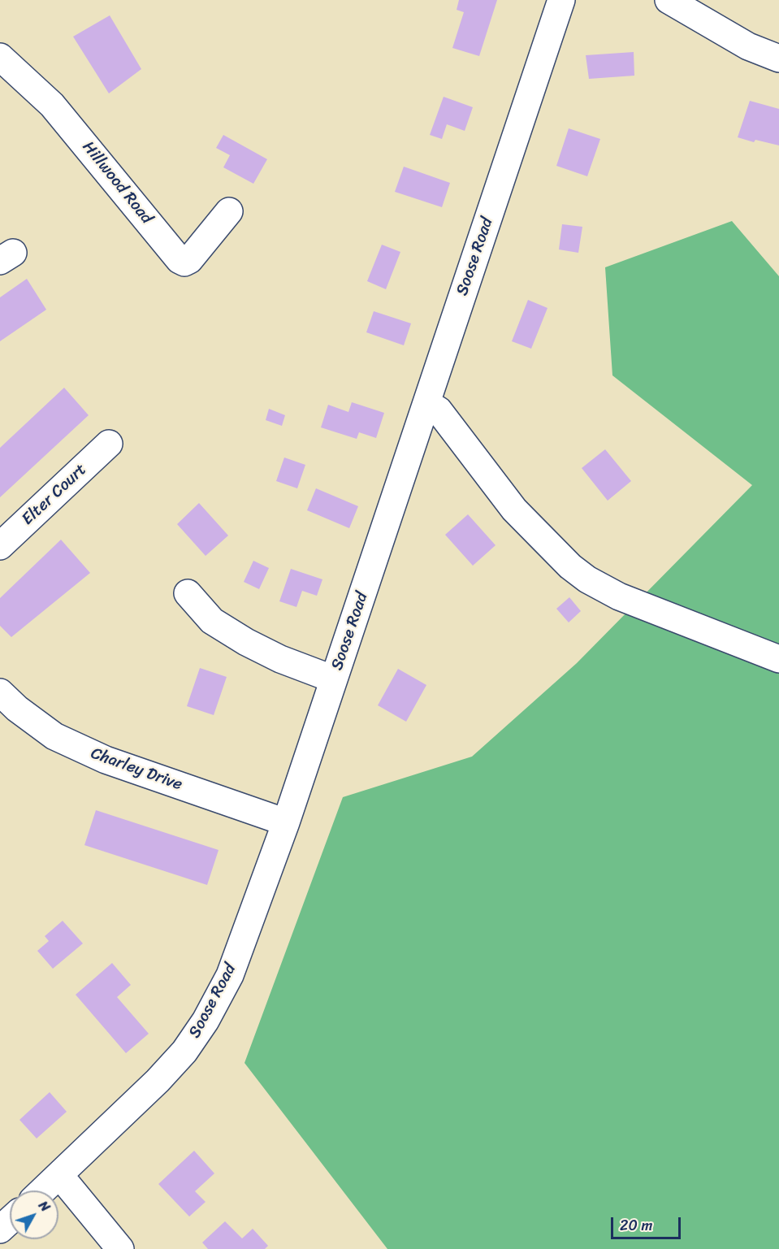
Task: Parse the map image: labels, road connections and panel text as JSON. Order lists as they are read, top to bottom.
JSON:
{
  "streets": {
    "street": [
      "Hillwood Road",
      "Soose Road",
      "Elter Court",
      "Charley Drive"
    ]
  },
  "crossings": [
    ["Soose Road", "Charley Drive"]
  ],
  "scale_bar": "20 m",
  "north": "top right"
}
